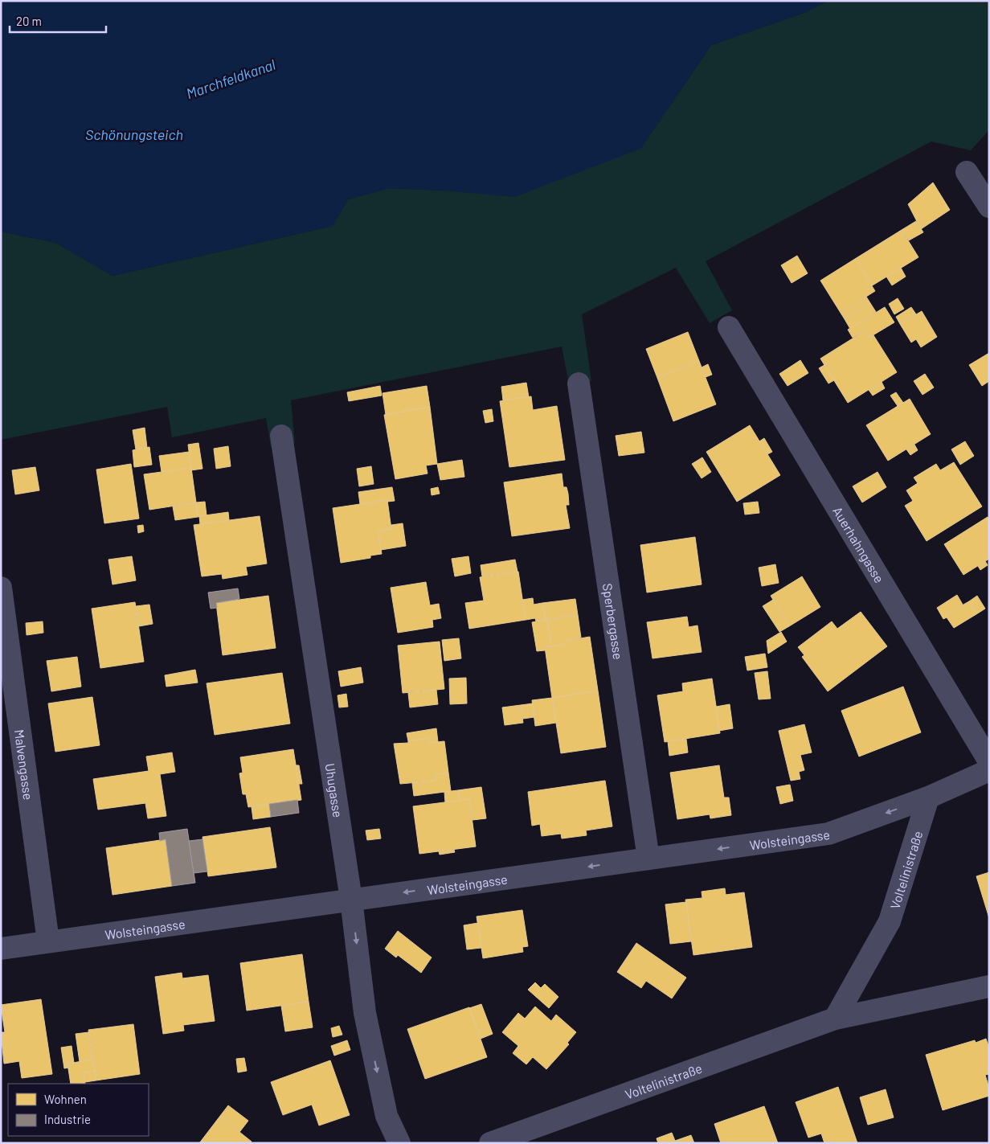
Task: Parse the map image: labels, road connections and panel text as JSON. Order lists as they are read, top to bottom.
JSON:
{
  "streets": {
    "street": [
      "Auerhahngasse",
      "Sperbergasse",
      "Malvengasse",
      "Uhugasse",
      "Wolsteingasse",
      "Voltelinistraße"
    ]
  },
  "crossings": [
    ["Sperbergasse", "Wolsteingasse"],
    ["Malvengasse", "Wolsteingasse"],
    ["Uhugasse", "Wolsteingasse"],
    ["Wolsteingasse", "Voltelinistraße"]
  ],
  "one_way": ["Wolsteingasse"],
  "water": ["Marchfeldkanal", "Schönungsteich"],
  "legend": ["Wohnen", "Industrie"],
  "scale_bar": "20 m"
}
